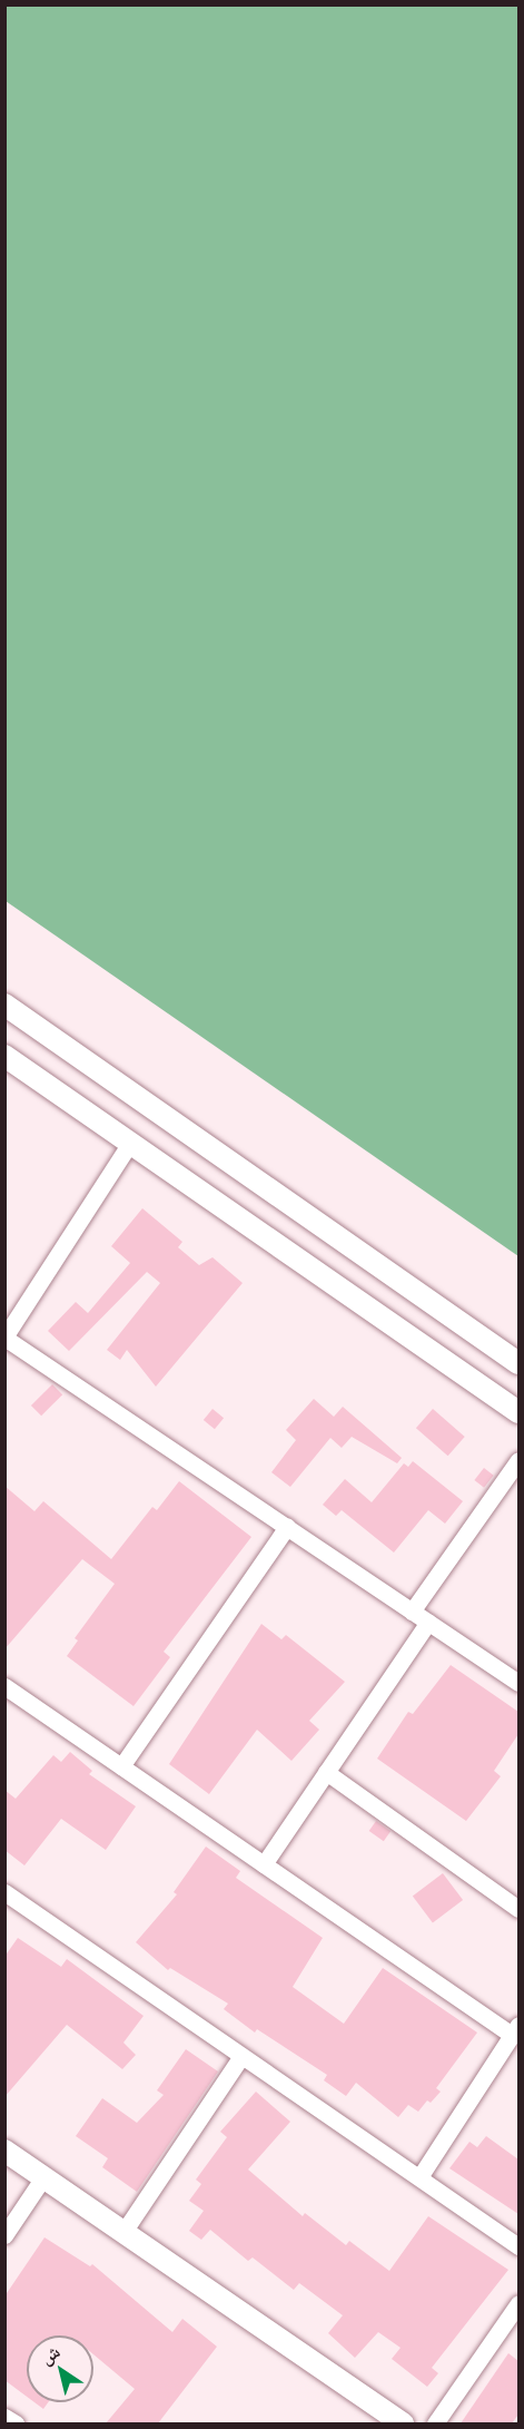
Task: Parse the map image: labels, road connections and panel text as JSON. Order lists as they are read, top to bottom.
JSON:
{
  "north": "top left"
}
